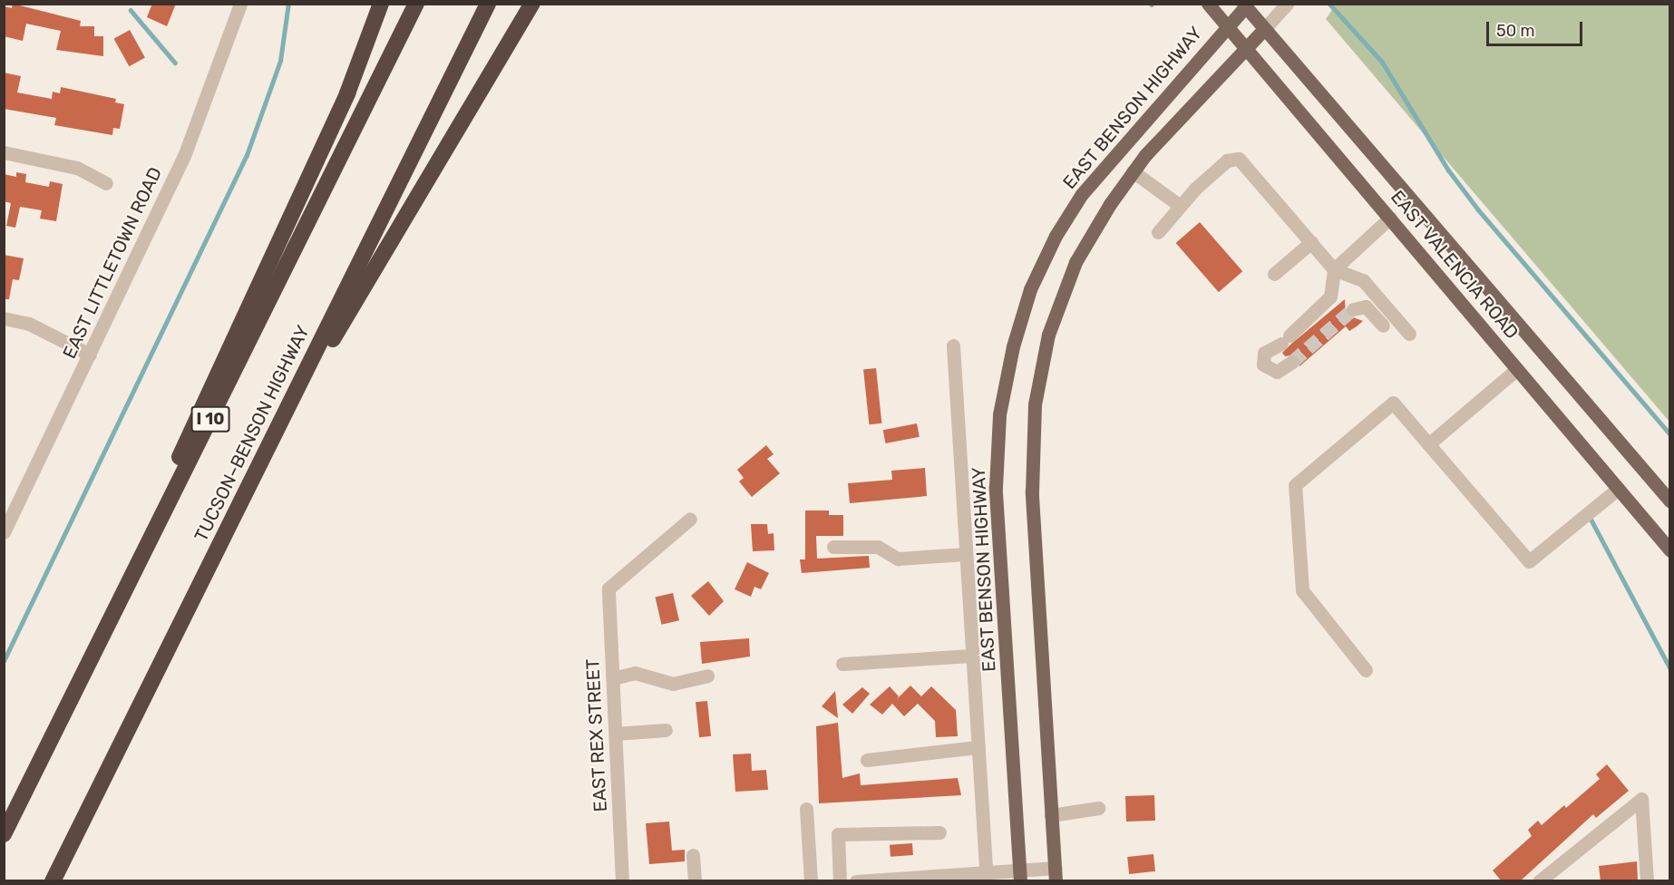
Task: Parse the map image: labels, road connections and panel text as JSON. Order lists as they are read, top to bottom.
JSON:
{
  "streets": {
    "highway": ["I 10", "TUCSON–BENSON HIGHWAY"],
    "main road": ["EAST BENSON HIGHWAY", "EAST VALENCIA ROAD"],
    "street": ["EAST LITTLETOWN ROAD", "EAST REX STREET"]
  },
  "crossings": [
    ["EAST BENSON HIGHWAY", "EAST VALENCIA ROAD"]
  ],
  "scale_bar": "50 m"
}
